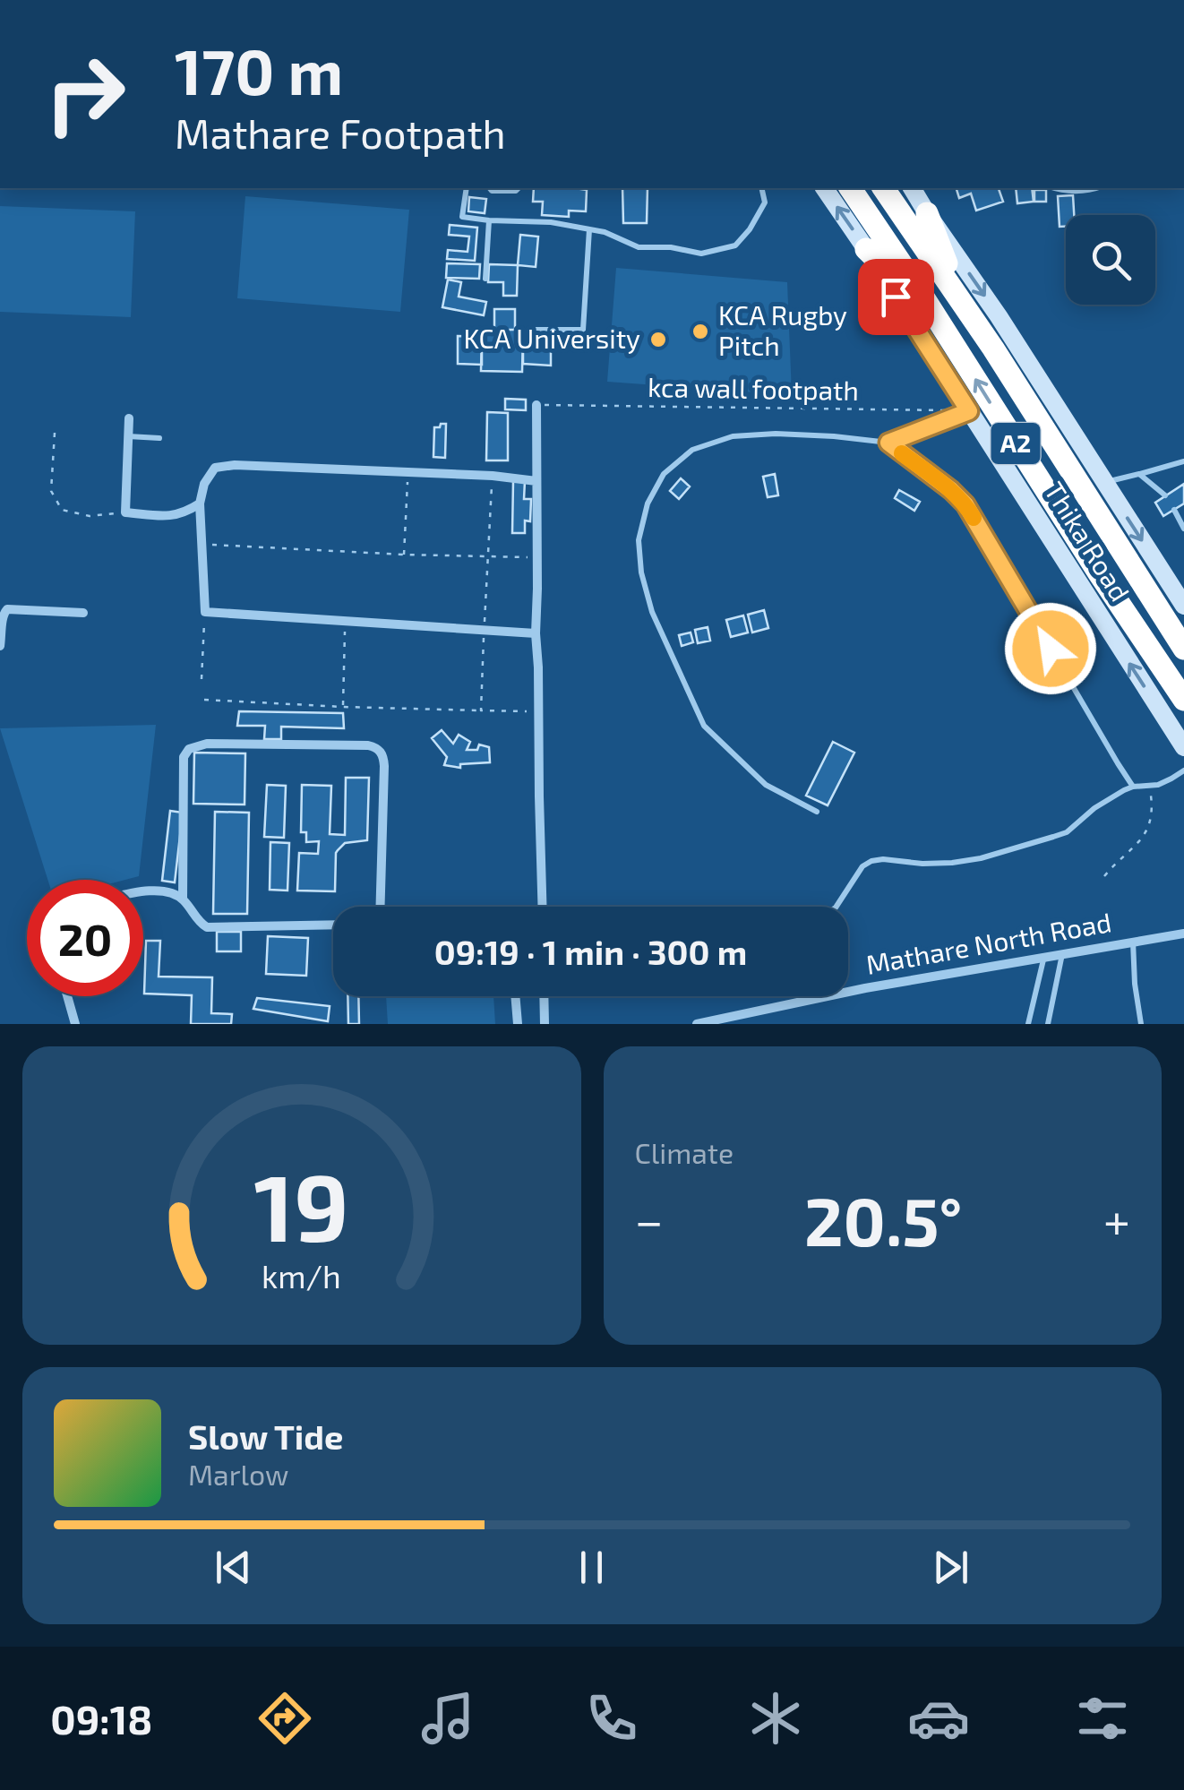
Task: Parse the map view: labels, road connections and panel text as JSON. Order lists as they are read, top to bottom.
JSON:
{
  "streets": {
    "highway": ["A2", "Thika Road"],
    "street": ["Mathare North Road"],
    "path": ["kca wall footpath"]
  },
  "crossings": [
    ["kca wall footpath", "Thika Road"]
  ],
  "places": ["KCA Rugby Pitch", "KCA University"],
  "page": {
    "turn": ["170 m", "Mathare Footpath"],
    "limit": "20",
    "trip": "09:19 · 1 min · 300 m",
    "tile": "Climate",
    "heat": ["−", "20.5°", "+"],
    "song": ["Slow Tide", "Marlow"],
    "tabs": "09:18",
    "gauge": ["19", "km/h"]
  }
}
